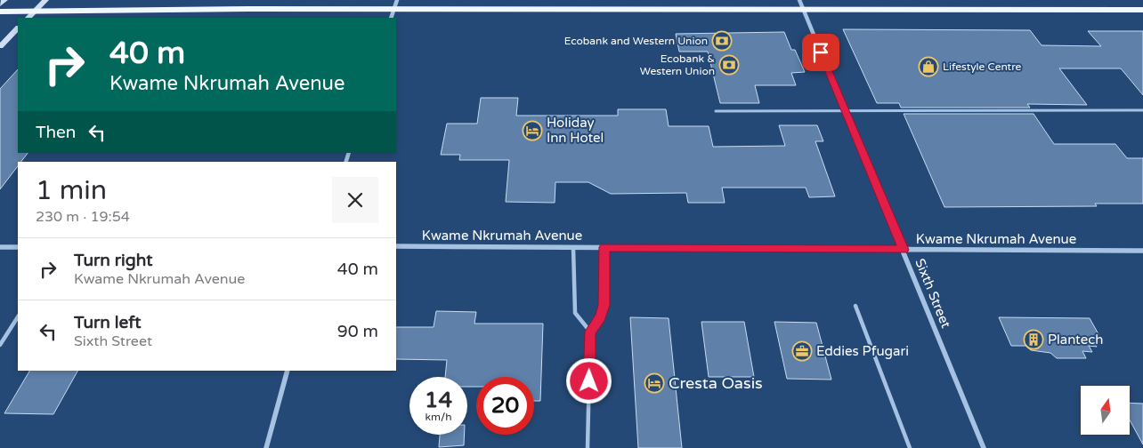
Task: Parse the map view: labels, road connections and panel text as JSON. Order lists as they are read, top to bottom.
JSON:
{
  "streets": {
    "street": ["Kwame Nkrumah Avenue", "Sixth Street"]
  },
  "crossings": [
    ["Kwame Nkrumah Avenue", "Sixth Street"]
  ],
  "places": {
    "bank": ["Ecobank and Western Union", "Ecobank & Western Union"],
    "shop": ["Lifestyle Centre"],
    "hotel": ["Holiday Inn Hotel", "Cresta Oasis"],
    "building": ["Plantech"],
    "office": ["Eddies Pfugari"]
  },
  "north": "top",
  "page": {
    "turn": ["40 m", "Kwame Nkrumah Avenue"],
    "then": "Then",
    "heading": ["1 min", "230 m · 19:54"],
    "list": [
      {
        "name": "Turn right",
        "note": "Kwame Nkrumah Avenue",
        "value": "40 m"
      },
      {
        "name": "Turn left",
        "note": "Sixth Street",
        "value": "90 m"
      }
    ],
    "speed": "14 km/h",
    "limit": "20"
  }
}
